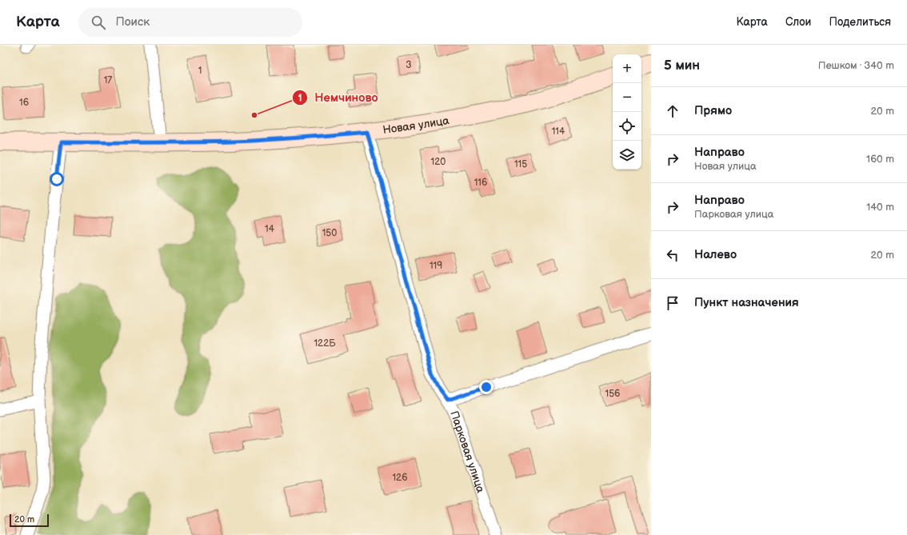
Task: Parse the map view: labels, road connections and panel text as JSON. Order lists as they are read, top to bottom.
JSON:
{
  "streets": {
    "street": ["Новая улица", "Парковая улица"]
  },
  "crossings": [
    ["Новая улица", "Парковая улица"]
  ],
  "places": ["Немчиново"],
  "house_numbers": [
    "3",
    "1",
    "17",
    "16",
    "114",
    "120",
    "115",
    "116",
    "14",
    "150",
    "119",
    "122Б",
    "156",
    "126"
  ],
  "scale_bar": "20 m",
  "page": {
    "header": "Карта",
    "search": "Поиск",
    "nav": ["Карта", "Слои", "Поделиться"],
    "heading": ["5 мин", "Пешком · 340 m"],
    "map_buttons": ["+", "−"],
    "list": [
      ["Прямо", "20 m"],
      ["Направо", "Новая улица", "160 m"],
      ["Направо", "Парковая улица", "140 m"],
      ["Налево", "20 m"],
      "Пункт назначения"
    ],
    "scale": "20 m"
  }
}
